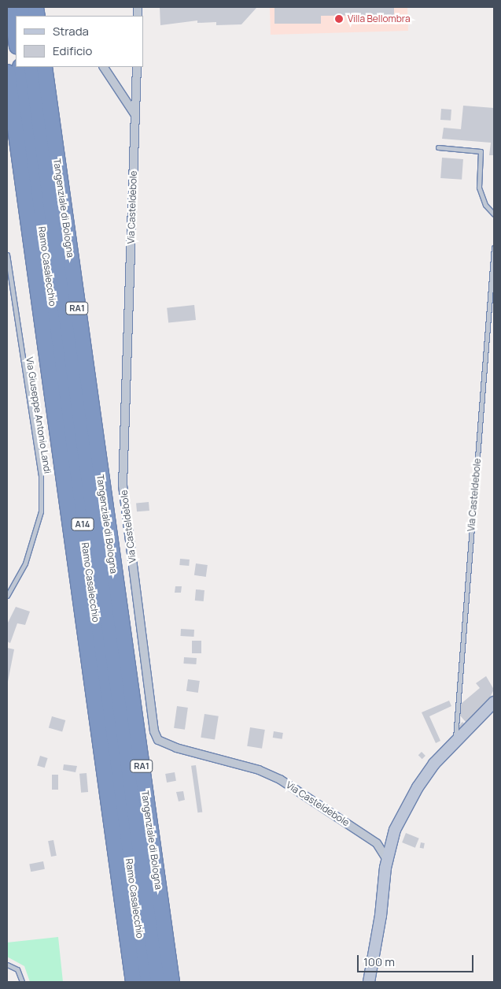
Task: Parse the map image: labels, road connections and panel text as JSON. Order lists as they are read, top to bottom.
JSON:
{
  "streets": {
    "highway": [
      "Tangenziale di Bologna",
      "Ramo Casalecchio",
      "RA1",
      "A14"
    ],
    "street": ["Via Casteldebole"],
    "lane": ["Via Giuseppe Antonio Landi"]
  },
  "places": ["Villa Bellombra"],
  "legend": ["Strada", "Edificio"],
  "scale_bar": "100 m"
}
